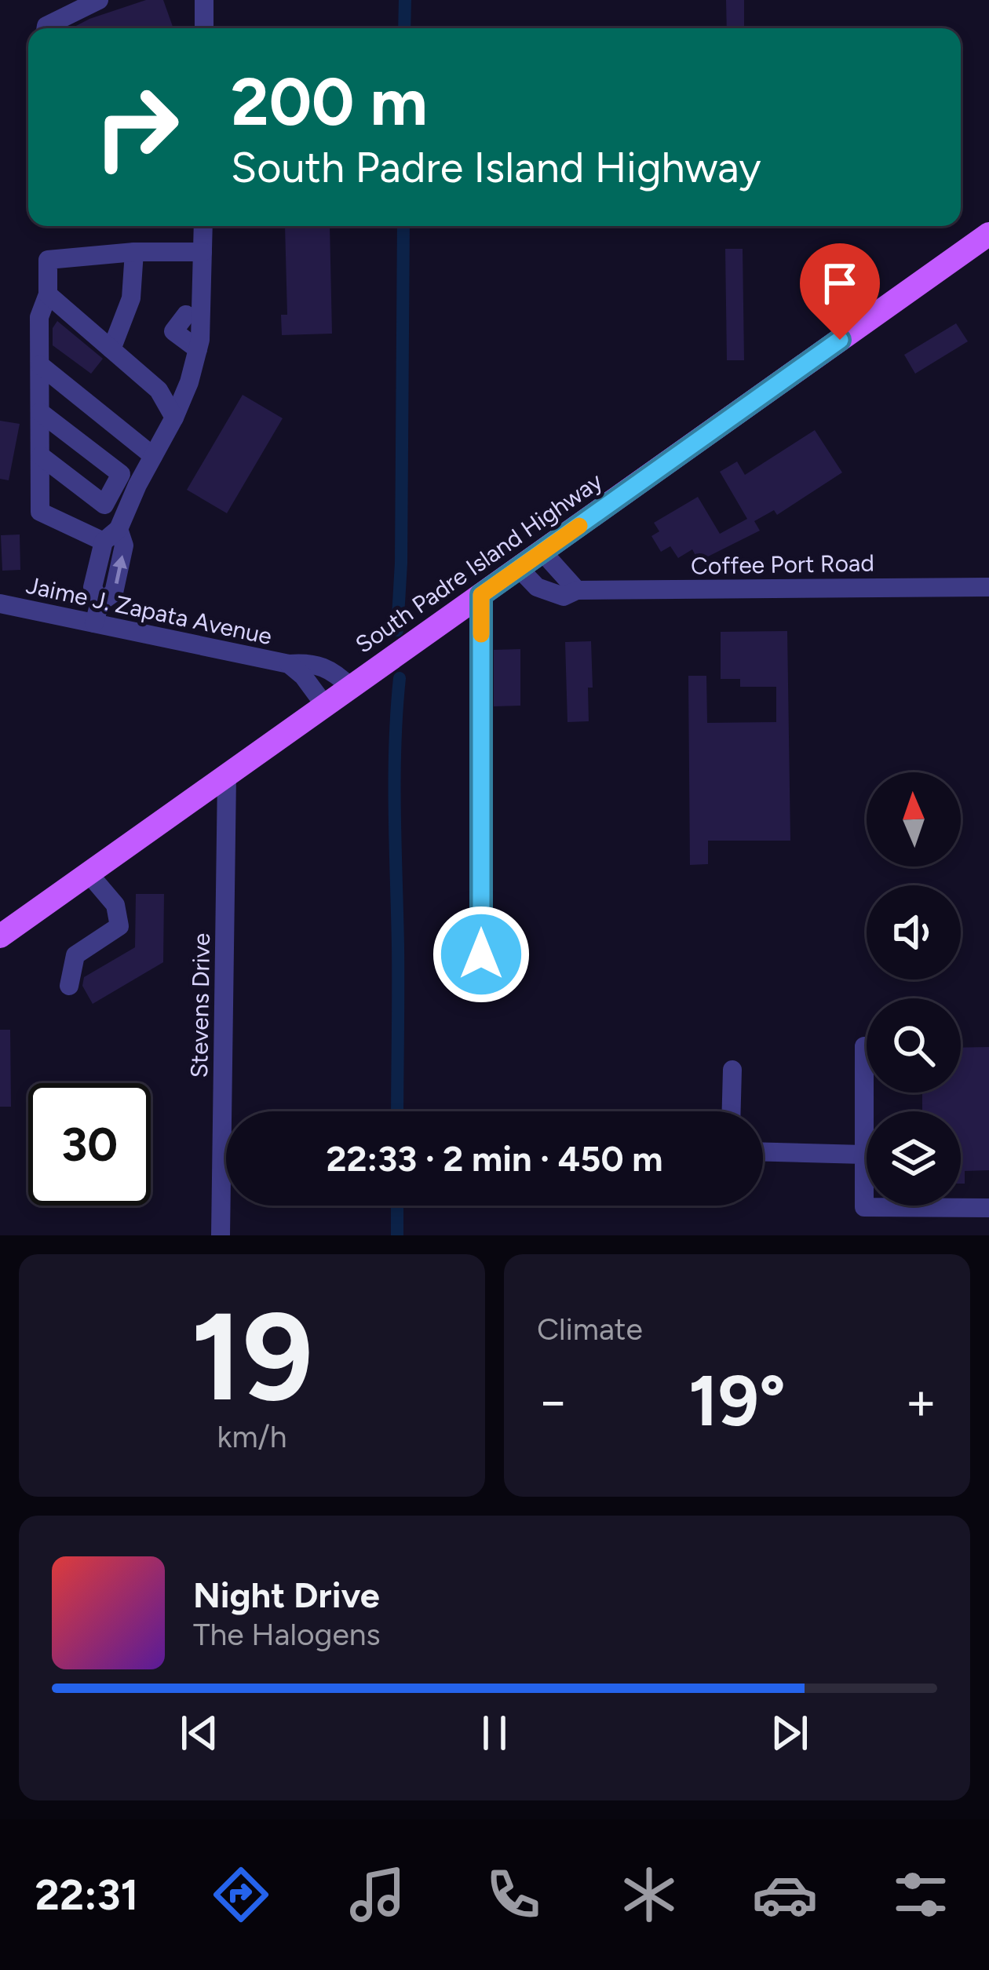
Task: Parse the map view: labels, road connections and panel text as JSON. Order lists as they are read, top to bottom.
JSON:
{
  "streets": {
    "main road": ["South Padre Island Highway"],
    "street": ["Coffee Port Road", "Jaime J. Zapata Avenue", "Stevens Drive"]
  },
  "crossings": [
    ["South Padre Island Highway", "Coffee Port Road"],
    ["South Padre Island Highway", "Jaime J. Zapata Avenue"],
    ["South Padre Island Highway", "Stevens Drive"]
  ],
  "north": "top",
  "page": {
    "turn": ["200 m", "South Padre Island Highway"],
    "limit": "30",
    "trip": "22:33 · 2 min · 450 m",
    "tile": [
      ["19", "km/h"],
      "Climate"
    ],
    "heat": ["−", "19°", "+"],
    "song": ["Night Drive", "The Halogens"],
    "tabs": "22:31"
  }
}
